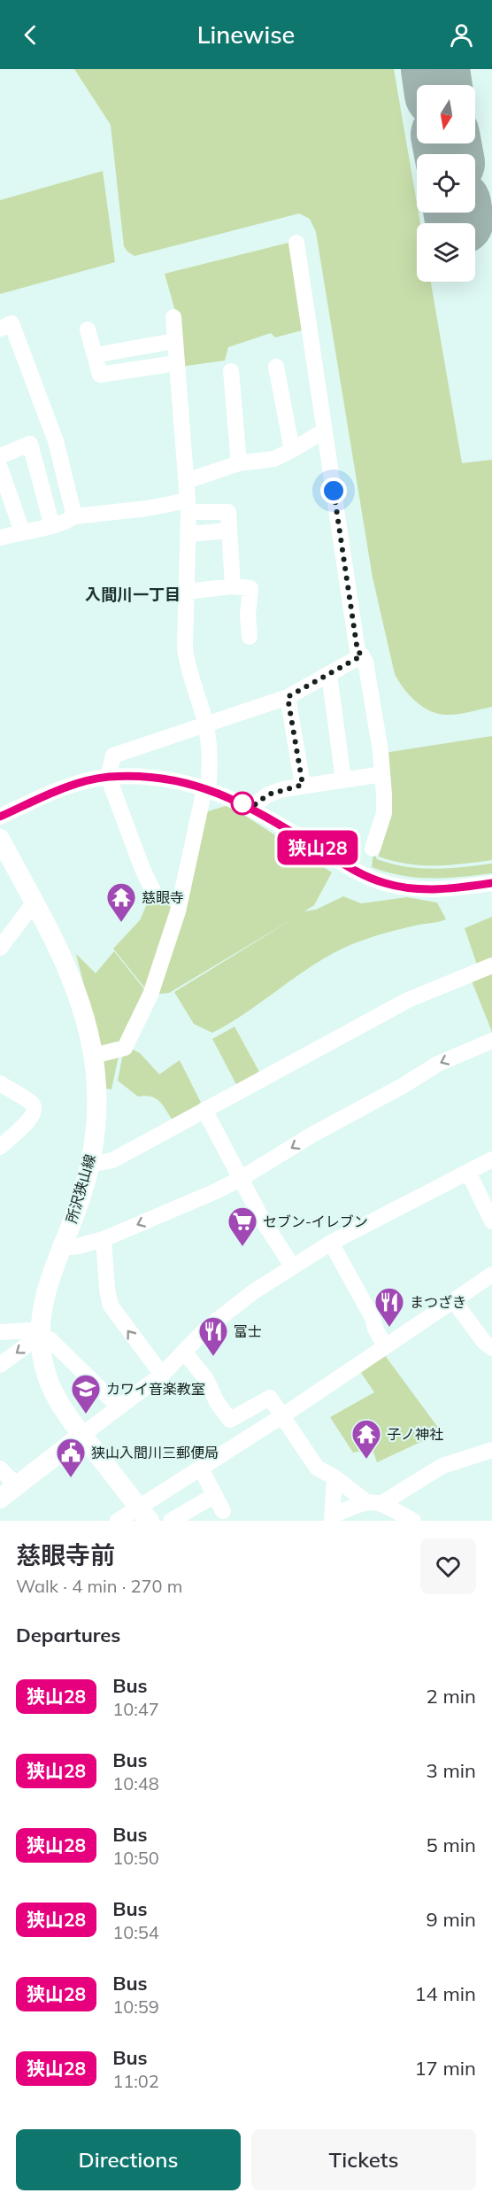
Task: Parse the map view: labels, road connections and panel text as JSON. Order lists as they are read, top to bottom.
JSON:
{
  "streets": {
    "main road": ["所沢狭山線"]
  },
  "districts": ["入間川一丁目"],
  "places": {
    "temple": ["慈眼寺", "子ノ神社"],
    "supermarket": ["セブン-イレブン"],
    "restaurant": ["まつざき", "富士"],
    "school or university": ["カワイ音楽教室"],
    "public building": ["狭山入間川三郵便局"]
  },
  "lines": ["bus line 狭山28"],
  "north": "bottom",
  "page": {
    "header": "Linewise",
    "on_map": "狭山28",
    "heading": [
      ["慈眼寺前", "Walk · 4 min · 270 m"],
      "Departures"
    ],
    "list": [
      {
        "mark": "狭山28",
        "name": "Bus",
        "note": "10:47",
        "value": "2 min"
      },
      {
        "mark": "狭山28",
        "name": "Bus",
        "note": "10:48",
        "value": "3 min"
      },
      {
        "mark": "狭山28",
        "name": "Bus",
        "note": "10:50",
        "value": "5 min"
      },
      {
        "mark": "狭山28",
        "name": "Bus",
        "note": "10:54",
        "value": "9 min"
      },
      {
        "mark": "狭山28",
        "name": "Bus",
        "note": "10:59",
        "value": "14 min"
      },
      {
        "mark": "狭山28",
        "name": "Bus",
        "note": "11:02",
        "value": "17 min"
      }
    ],
    "buttons": ["Directions", "Tickets"]
  }
}
